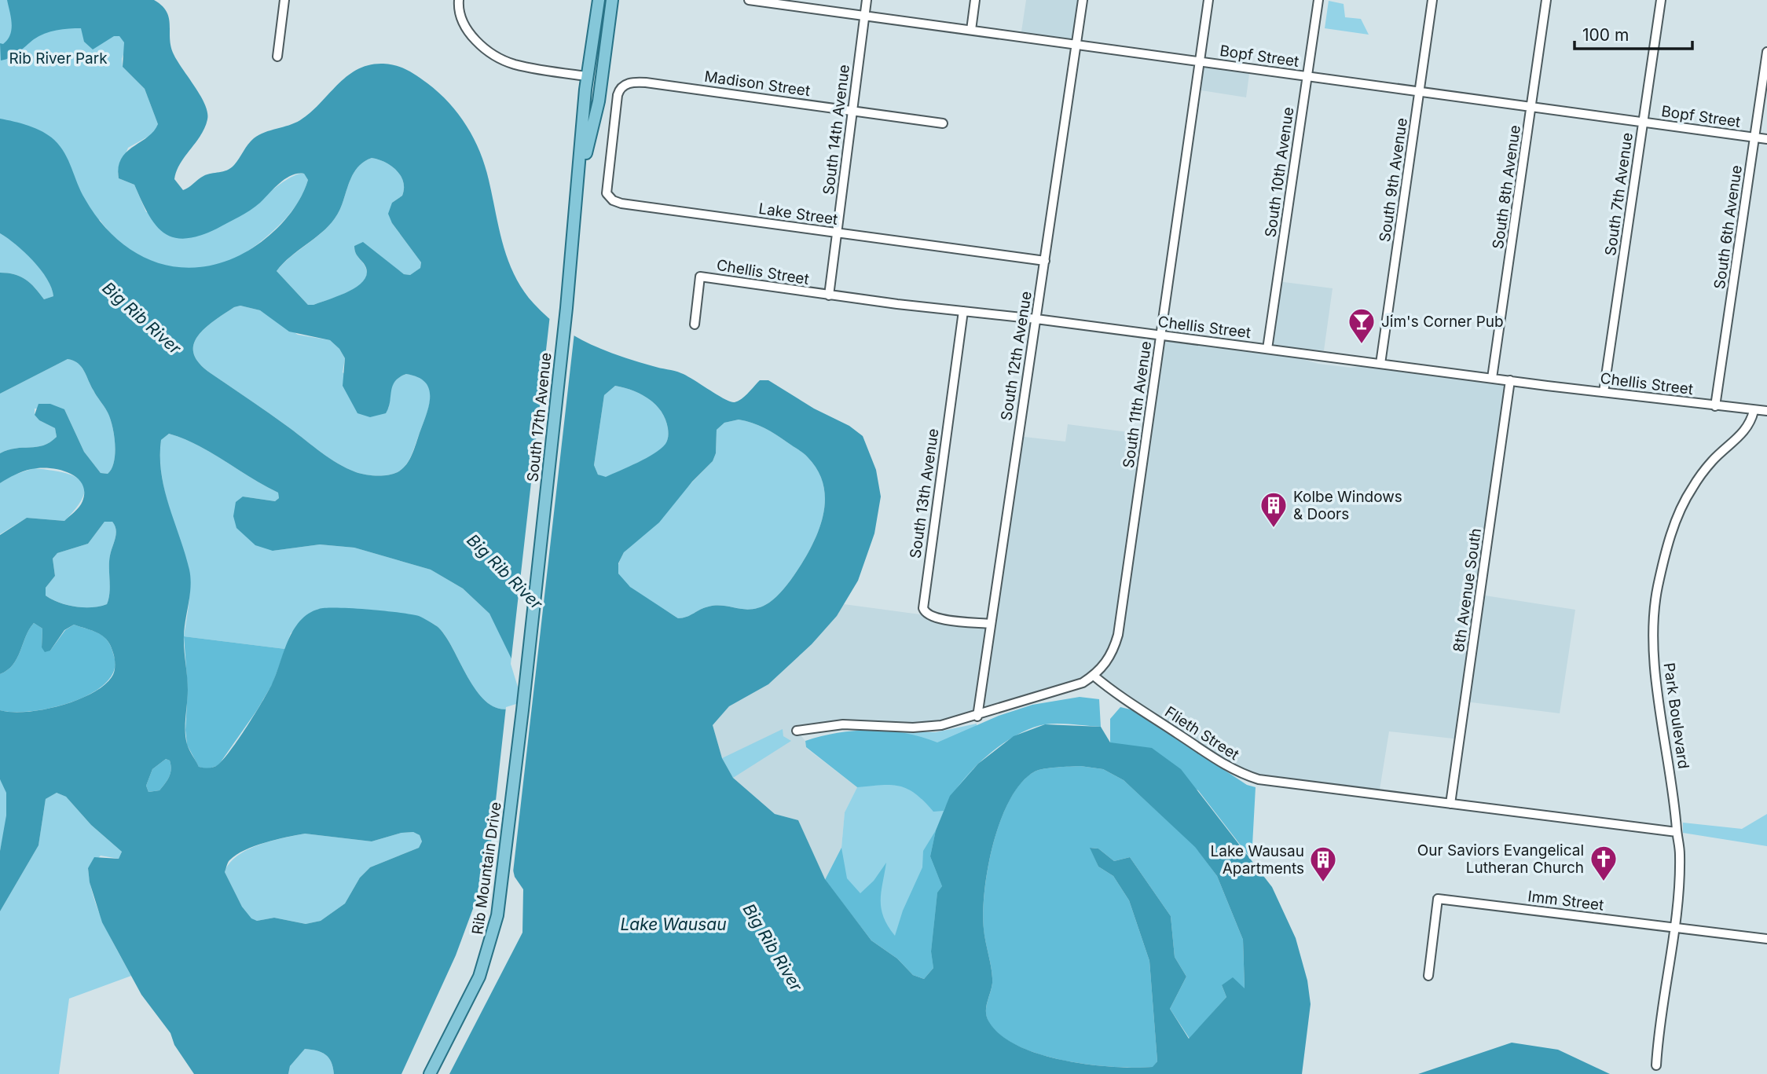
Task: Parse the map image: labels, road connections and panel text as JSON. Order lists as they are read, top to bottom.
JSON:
{
  "streets": {
    "main road": ["South 17th Avenue", "Rib Mountain Drive"],
    "street": [
      "Bopf Street",
      "Madison Street",
      "South 14th Avenue",
      "South 10th Avenue",
      "South 9th Avenue",
      "South 8th Avenue",
      "South 7th Avenue",
      "Lake Street",
      "South 6th Avenue",
      "Chellis Street",
      "South 12th Avenue",
      "South 11th Avenue",
      "South 13th Avenue",
      "8th Avenue South",
      "Park Boulevard",
      "Flieth Street",
      "Imm Street"
    ]
  },
  "crossings": [
    ["Bopf Street", "South 14th Avenue"],
    ["Bopf Street", "South 10th Avenue"],
    ["Bopf Street", "South 9th Avenue"],
    ["Bopf Street", "South 8th Avenue"],
    ["Bopf Street", "South 7th Avenue"],
    ["Bopf Street", "South 6th Avenue"],
    ["Bopf Street", "South 12th Avenue"],
    ["Bopf Street", "South 11th Avenue"],
    ["Madison Street", "South 14th Avenue"],
    ["Madison Street", "Lake Street"],
    ["South 14th Avenue", "Lake Street"],
    ["South 14th Avenue", "Chellis Street"],
    ["South 10th Avenue", "Chellis Street"],
    ["South 9th Avenue", "Chellis Street"],
    ["South 8th Avenue", "Chellis Street"],
    ["South 7th Avenue", "Chellis Street"],
    ["Lake Street", "South 12th Avenue"],
    ["South 6th Avenue", "Chellis Street"],
    ["Chellis Street", "South 12th Avenue"],
    ["Chellis Street", "South 11th Avenue"],
    ["Chellis Street", "South 13th Avenue"],
    ["Chellis Street", "8th Avenue South"],
    ["Chellis Street", "Park Boulevard"],
    ["South 12th Avenue", "South 13th Avenue"],
    ["South 11th Avenue", "Flieth Street"],
    ["South 17th Avenue", "Rib Mountain Drive"],
    ["8th Avenue South", "Flieth Street"],
    ["Park Boulevard", "Flieth Street"],
    ["Park Boulevard", "Imm Street"]
  ],
  "water": ["Big Rib River", "Lake Wausau"],
  "parks": ["Rib River Park"],
  "places": {
    "bar": ["Jim's Corner Pub"],
    "building": ["Kolbe Windows & Doors", "Lake Wausau Apartments"],
    "church": ["Our Saviors Evangelical Lutheran Church"]
  },
  "scale_bar": "100 m"
}
